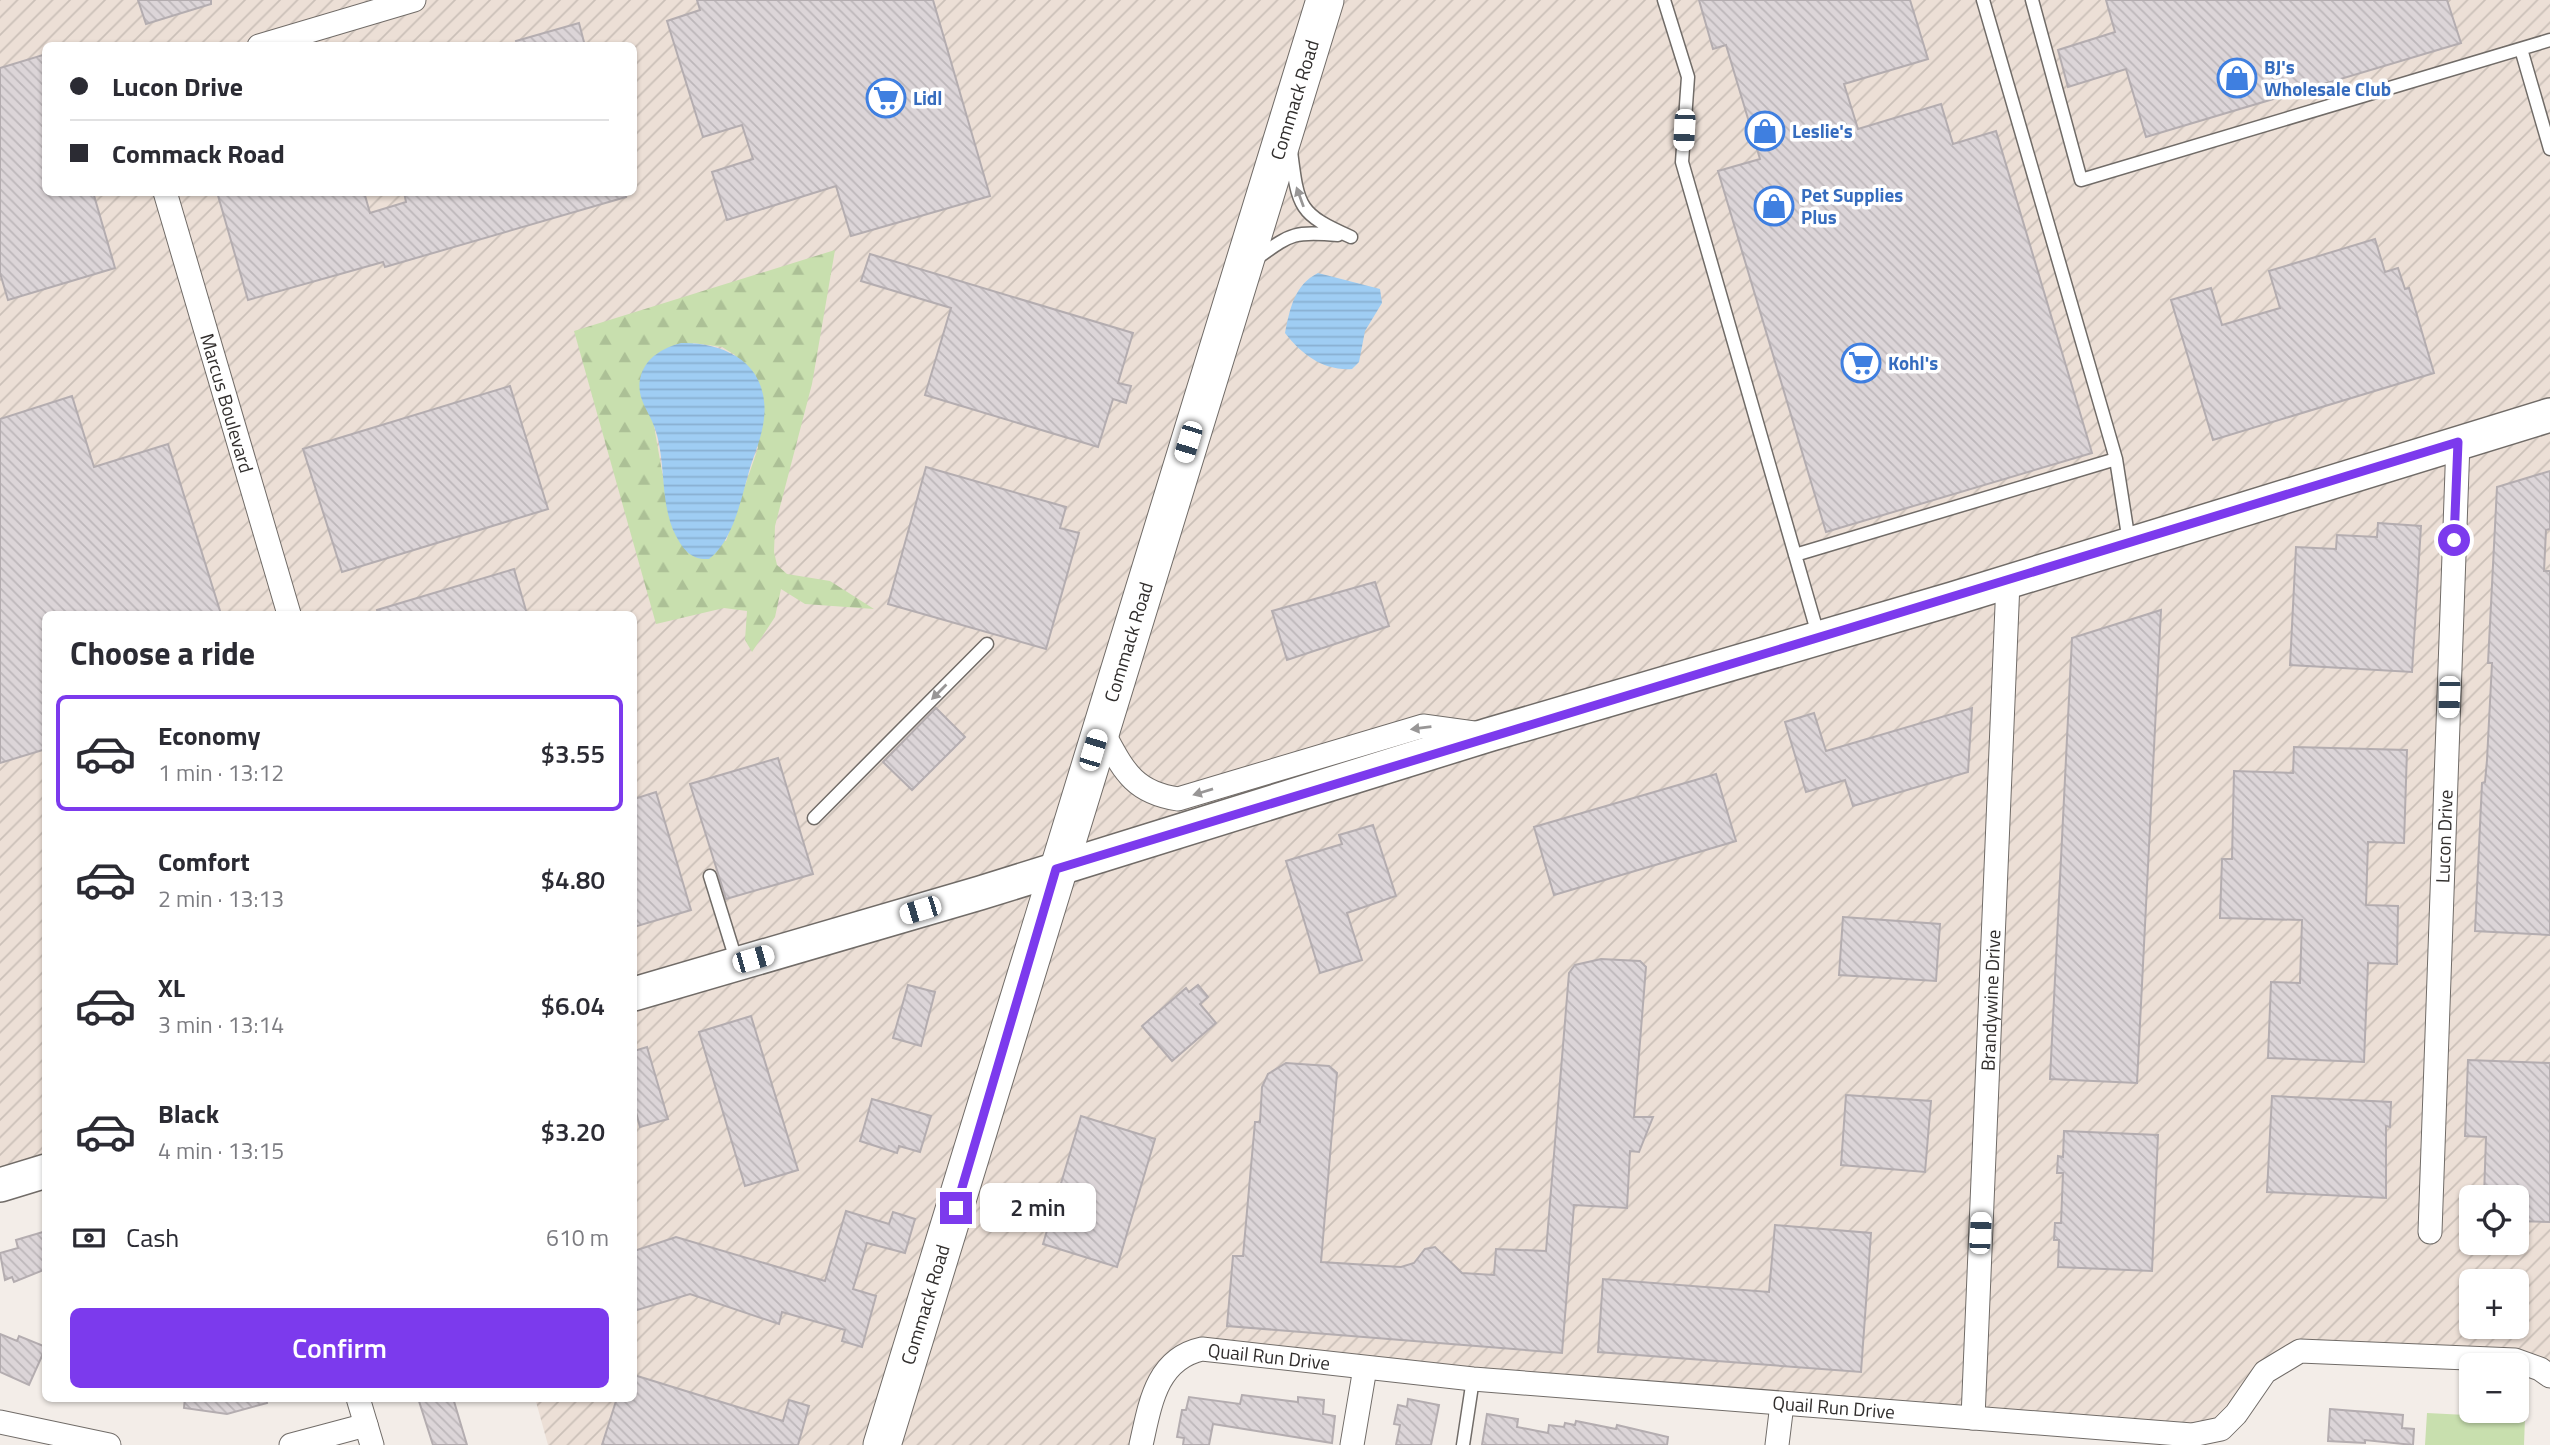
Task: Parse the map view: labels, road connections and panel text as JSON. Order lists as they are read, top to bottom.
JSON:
{
  "streets": {
    "main road": ["Commack Road"],
    "street": [
      "Marcus Boulevard",
      "Lucon Drive",
      "Brandywine Drive",
      "Quail Run Drive"
    ]
  },
  "crossings": [
    ["Brandywine Drive", "Quail Run Drive"]
  ],
  "places": {
    "shop": ["BJ's Wholesale Club", "Leslie's", "Pet Supplies Plus"],
    "supermarket": ["Lidl", "Kohl's"]
  },
  "page": {
    "banner": ["Lucon Drive", "Commack Road"],
    "heading": "Choose a ride",
    "list": [
      {
        "name": "Economy",
        "note": "1 min · 13:12",
        "value": "$3.55"
      },
      {
        "name": "Comfort",
        "note": "2 min · 13:13",
        "value": "$4.80"
      },
      {
        "name": "XL",
        "note": "3 min · 13:14",
        "value": "$6.04"
      },
      {
        "name": "Black",
        "note": "4 min · 13:15",
        "value": "$3.20"
      }
    ],
    "bubble": "2 min",
    "map_buttons": ["+", "−"],
    "pay": ["Cash", "610 m"],
    "buttons": "Confirm"
  }
}
